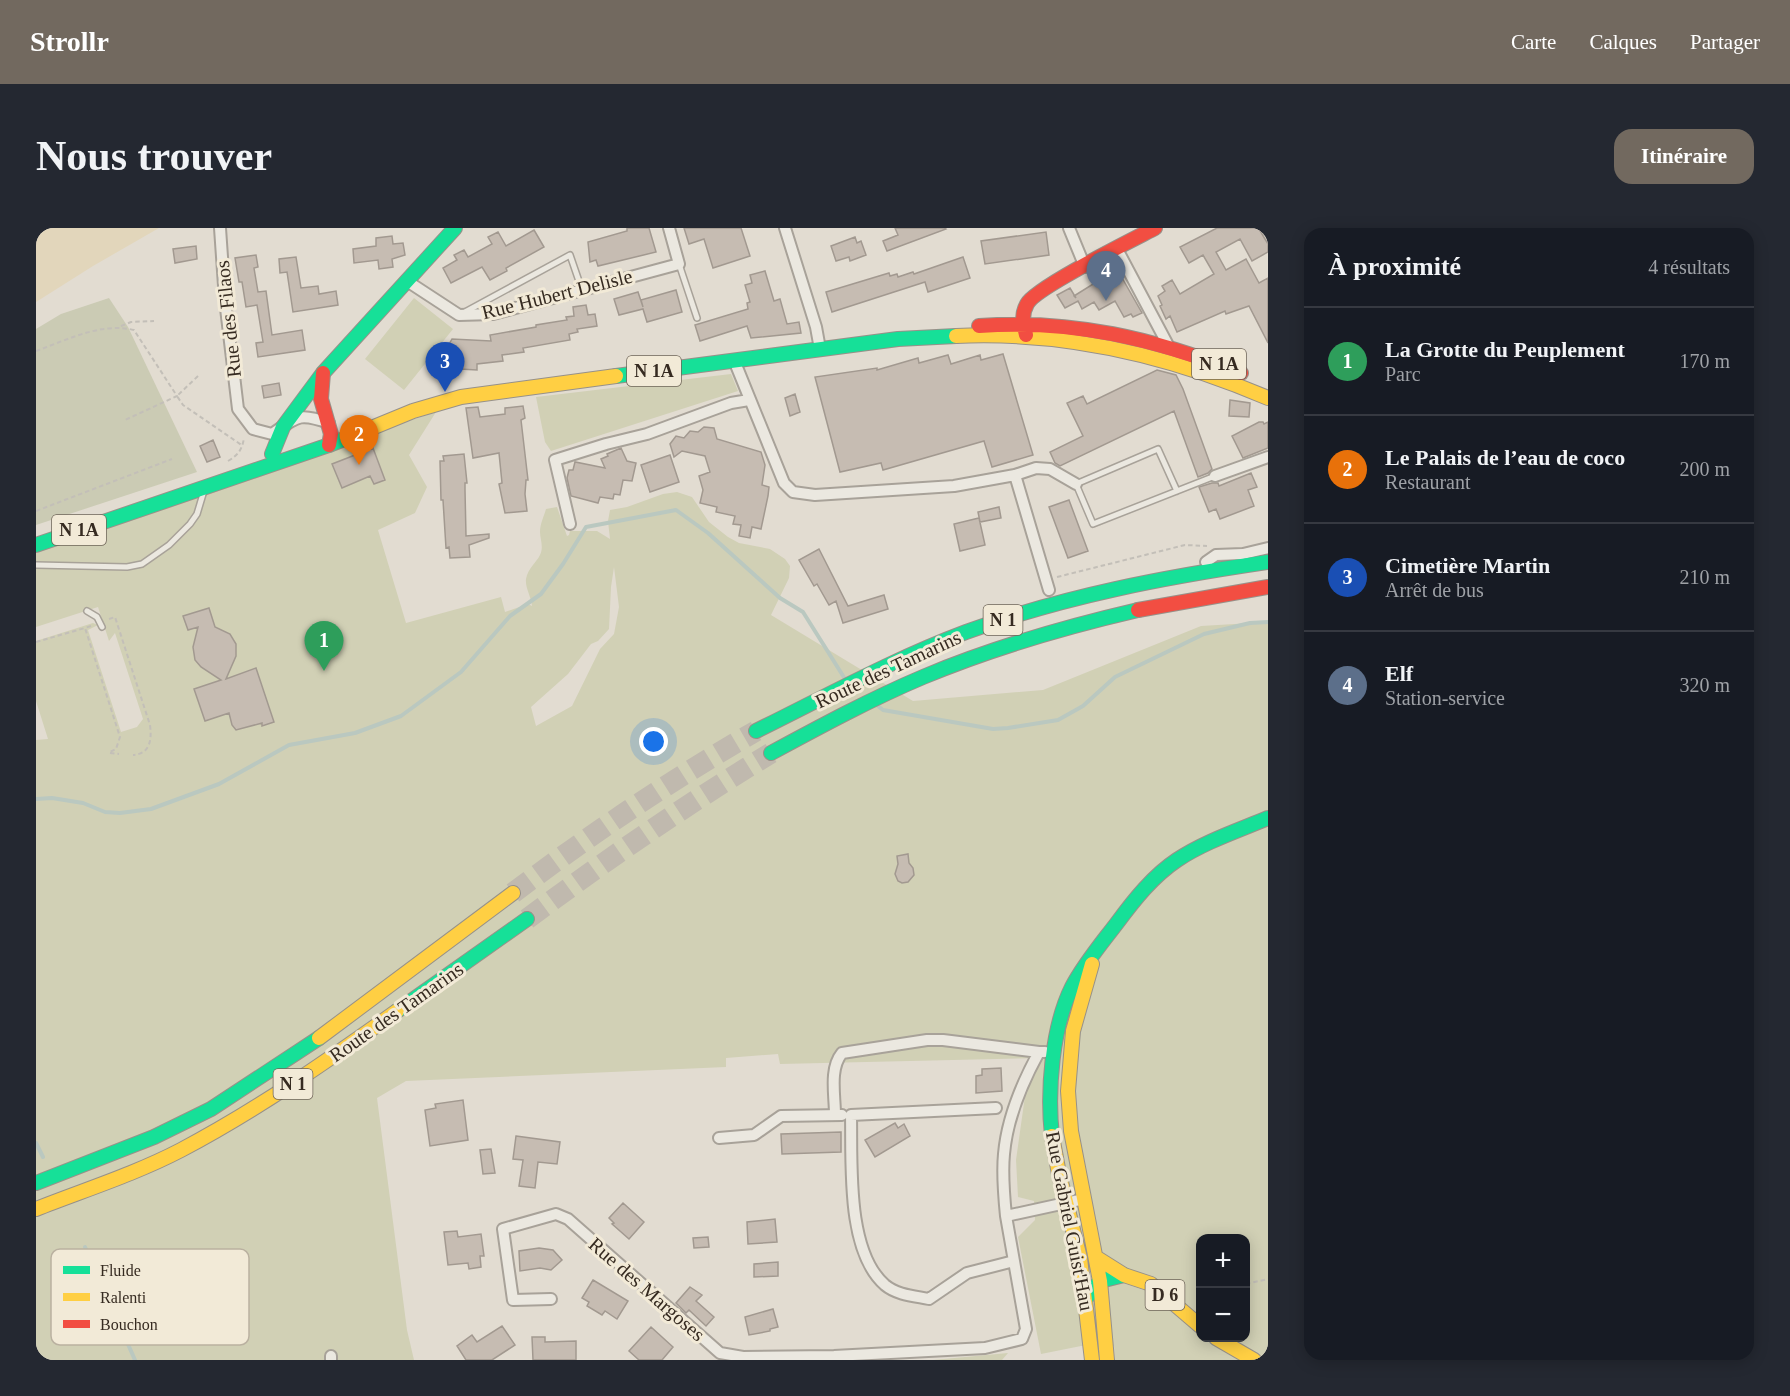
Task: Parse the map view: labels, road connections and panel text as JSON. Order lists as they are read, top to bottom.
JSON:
{
  "streets": {
    "main road": [
      "N 1A",
      "N 1",
      "Route des Tamarins",
      "Rue Gabriel Guist'Hau",
      "D 6"
    ],
    "street": ["Rue Hubert Delisle", "Rue des Filaos", "Rue des Margoses"]
  },
  "legend": ["Fluide", "Ralenti", "Bouchon"],
  "page": {
    "header": "Strollr",
    "nav": ["Carte", "Calques", "Partager"],
    "buttons": "Itinéraire",
    "title": "Nous trouver",
    "heading": ["À proximité", "4 résultats"],
    "pins": [
      "4",
      "3",
      "2",
      "1"
    ],
    "list": [
      {
        "mark": "1",
        "name": "La Grotte du Peuplement",
        "note": "Parc",
        "value": "170 m"
      },
      {
        "mark": "2",
        "name": "Le Palais de l’eau de coco",
        "note": "Restaurant",
        "value": "200 m"
      },
      {
        "mark": "3",
        "name": "Cimetière Martin",
        "note": "Arrêt de bus",
        "value": "210 m"
      },
      {
        "mark": "4",
        "name": "Elf",
        "note": "Station-service",
        "value": "320 m"
      }
    ],
    "map_buttons": ["+", "−"]
  }
}
